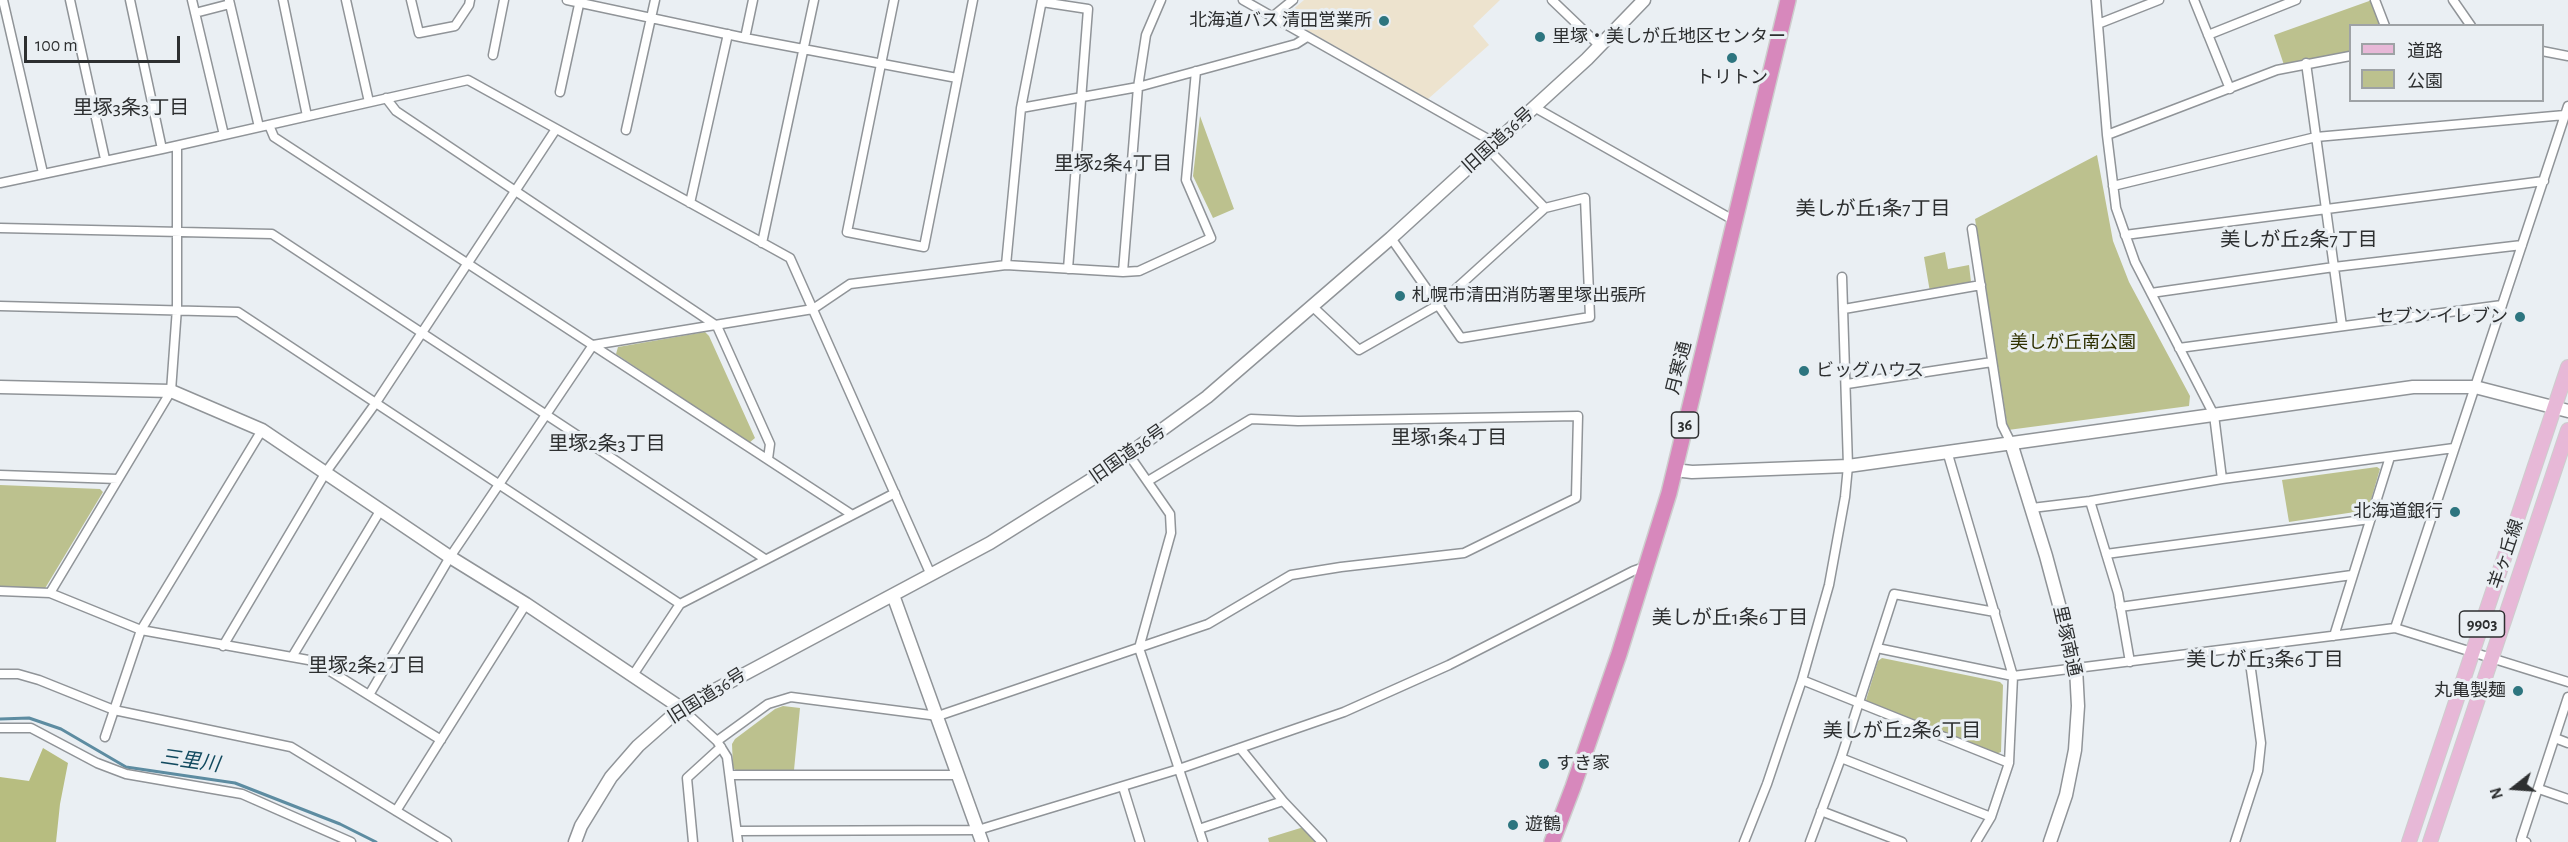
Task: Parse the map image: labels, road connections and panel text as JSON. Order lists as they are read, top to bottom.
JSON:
{
  "streets": {
    "highway": ["月寒通", "36"],
    "main road": ["羊ヶ丘線", "9903"],
    "street": ["旧国道36号", "里塚南通"]
  },
  "districts": [
    "里塚3条3丁目",
    "里塚2条4丁目",
    "美しが丘1条7丁目",
    "美しが丘2条7丁目",
    "里塚1条4丁目",
    "里塚2条3丁目",
    "美しが丘1条6丁目",
    "美しが丘3条6丁目",
    "里塚2条2丁目",
    "美しが丘2条6丁目"
  ],
  "water": ["三里川"],
  "parks": ["美しが丘南公園"],
  "places": [
    "北海道バス 清田営業所",
    "里塚・美しが丘地区センター",
    "トリトン",
    "札幌市清田消防署里塚出張所",
    "セブン-イレブン",
    "ビッグハウス",
    "北海道銀行",
    "丸亀製麺",
    "すき家",
    "遊鶴"
  ],
  "legend": ["道路", "公園"],
  "scale_bar": "100 m",
  "north": "left"
}
